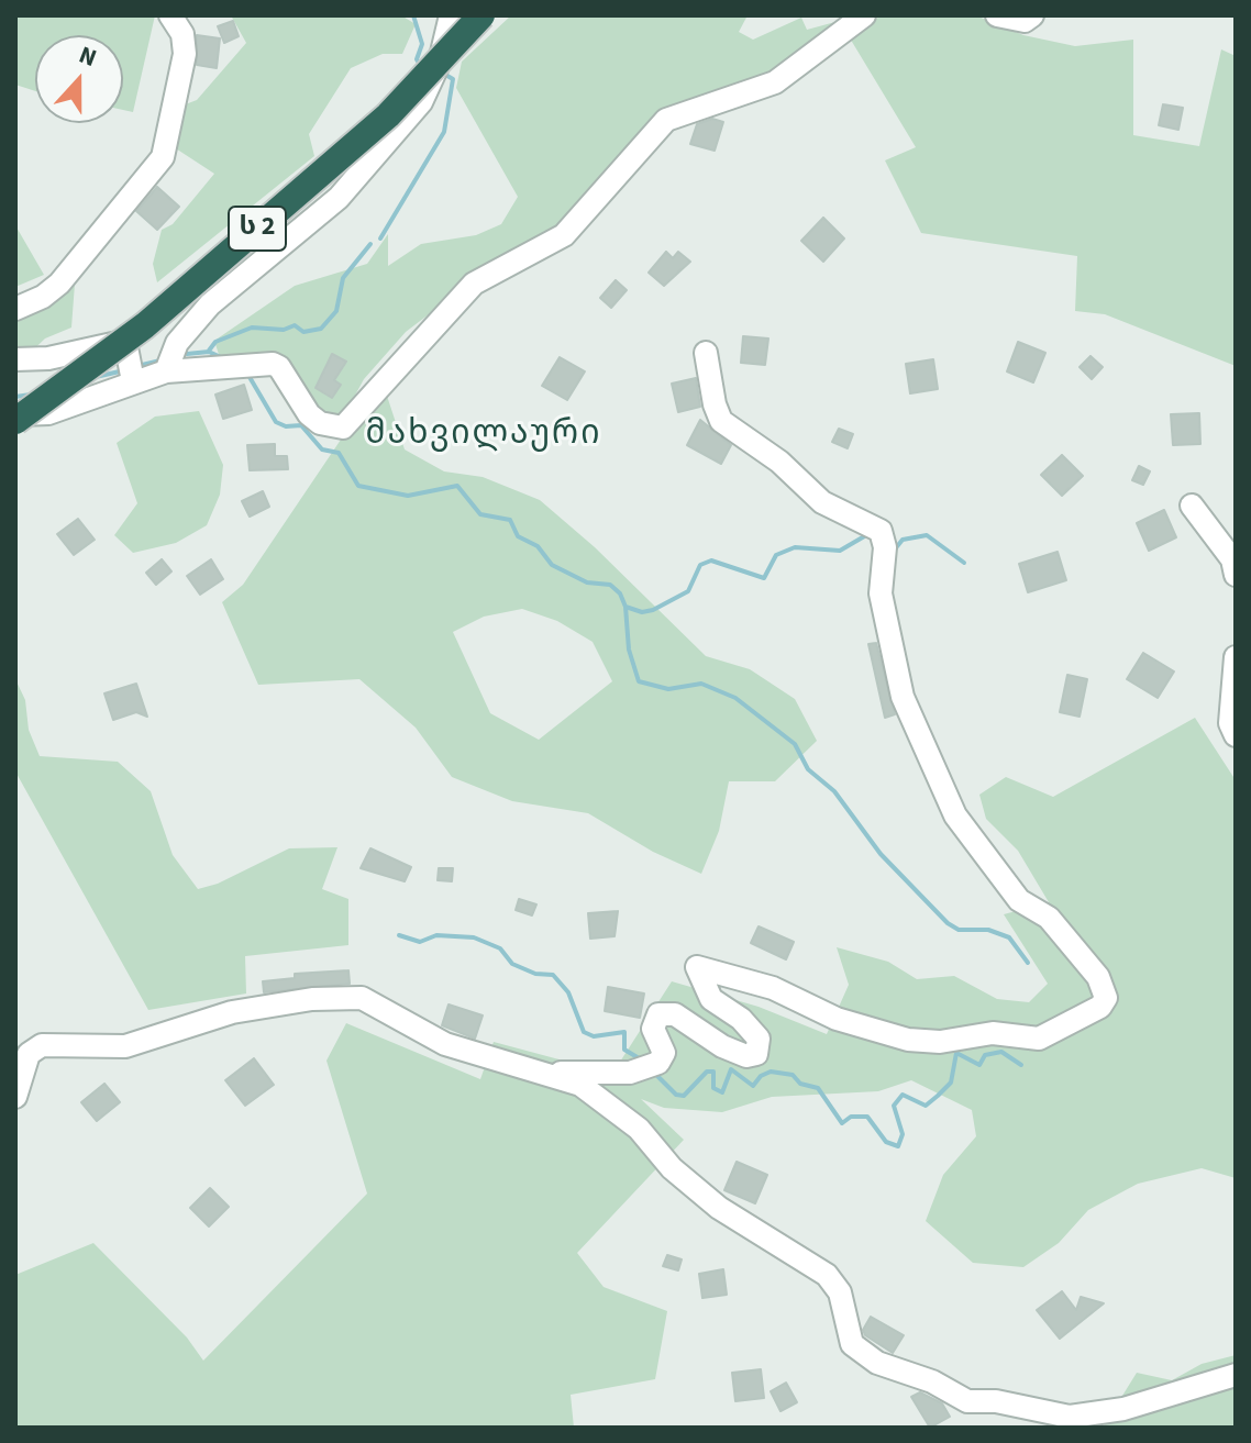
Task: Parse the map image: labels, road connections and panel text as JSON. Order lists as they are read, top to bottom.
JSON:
{
  "streets": {
    "highway": ["ს 2"]
  },
  "districts": ["მახვილაური"],
  "north": "top"
}
